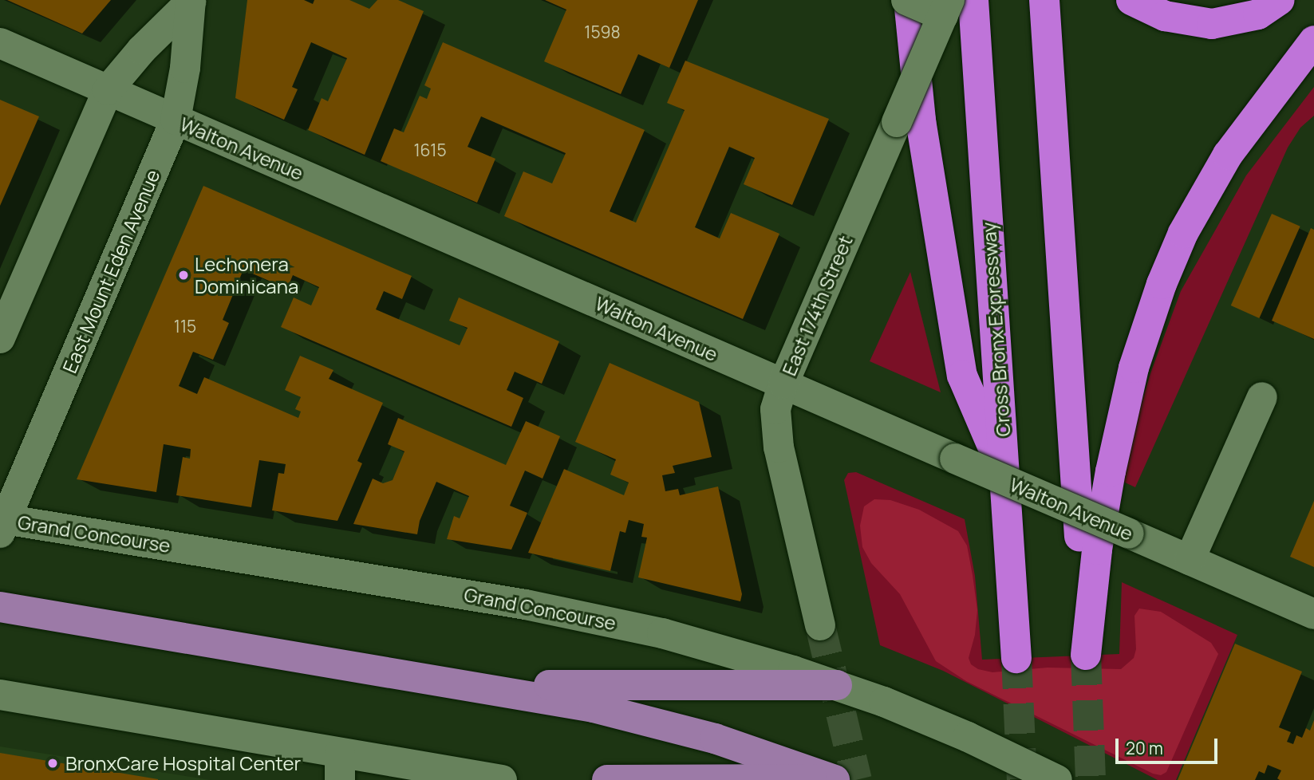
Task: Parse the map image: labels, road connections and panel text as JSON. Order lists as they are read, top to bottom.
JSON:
{
  "streets": {
    "highway": ["Cross Bronx Expressway"],
    "street": [
      "Walton Avenue",
      "East Mount Eden Avenue",
      "East 174th Street",
      "Grand Concourse"
    ]
  },
  "crossings": [
    ["Walton Avenue", "East Mount Eden Avenue"],
    ["Walton Avenue", "East 174th Street"],
    ["East Mount Eden Avenue", "Grand Concourse"]
  ],
  "places": ["Lechonera Dominicana", "BronxCare Hospital Center"],
  "house_numbers": ["1598", "1615", "115"],
  "scale_bar": "20 m"
}
